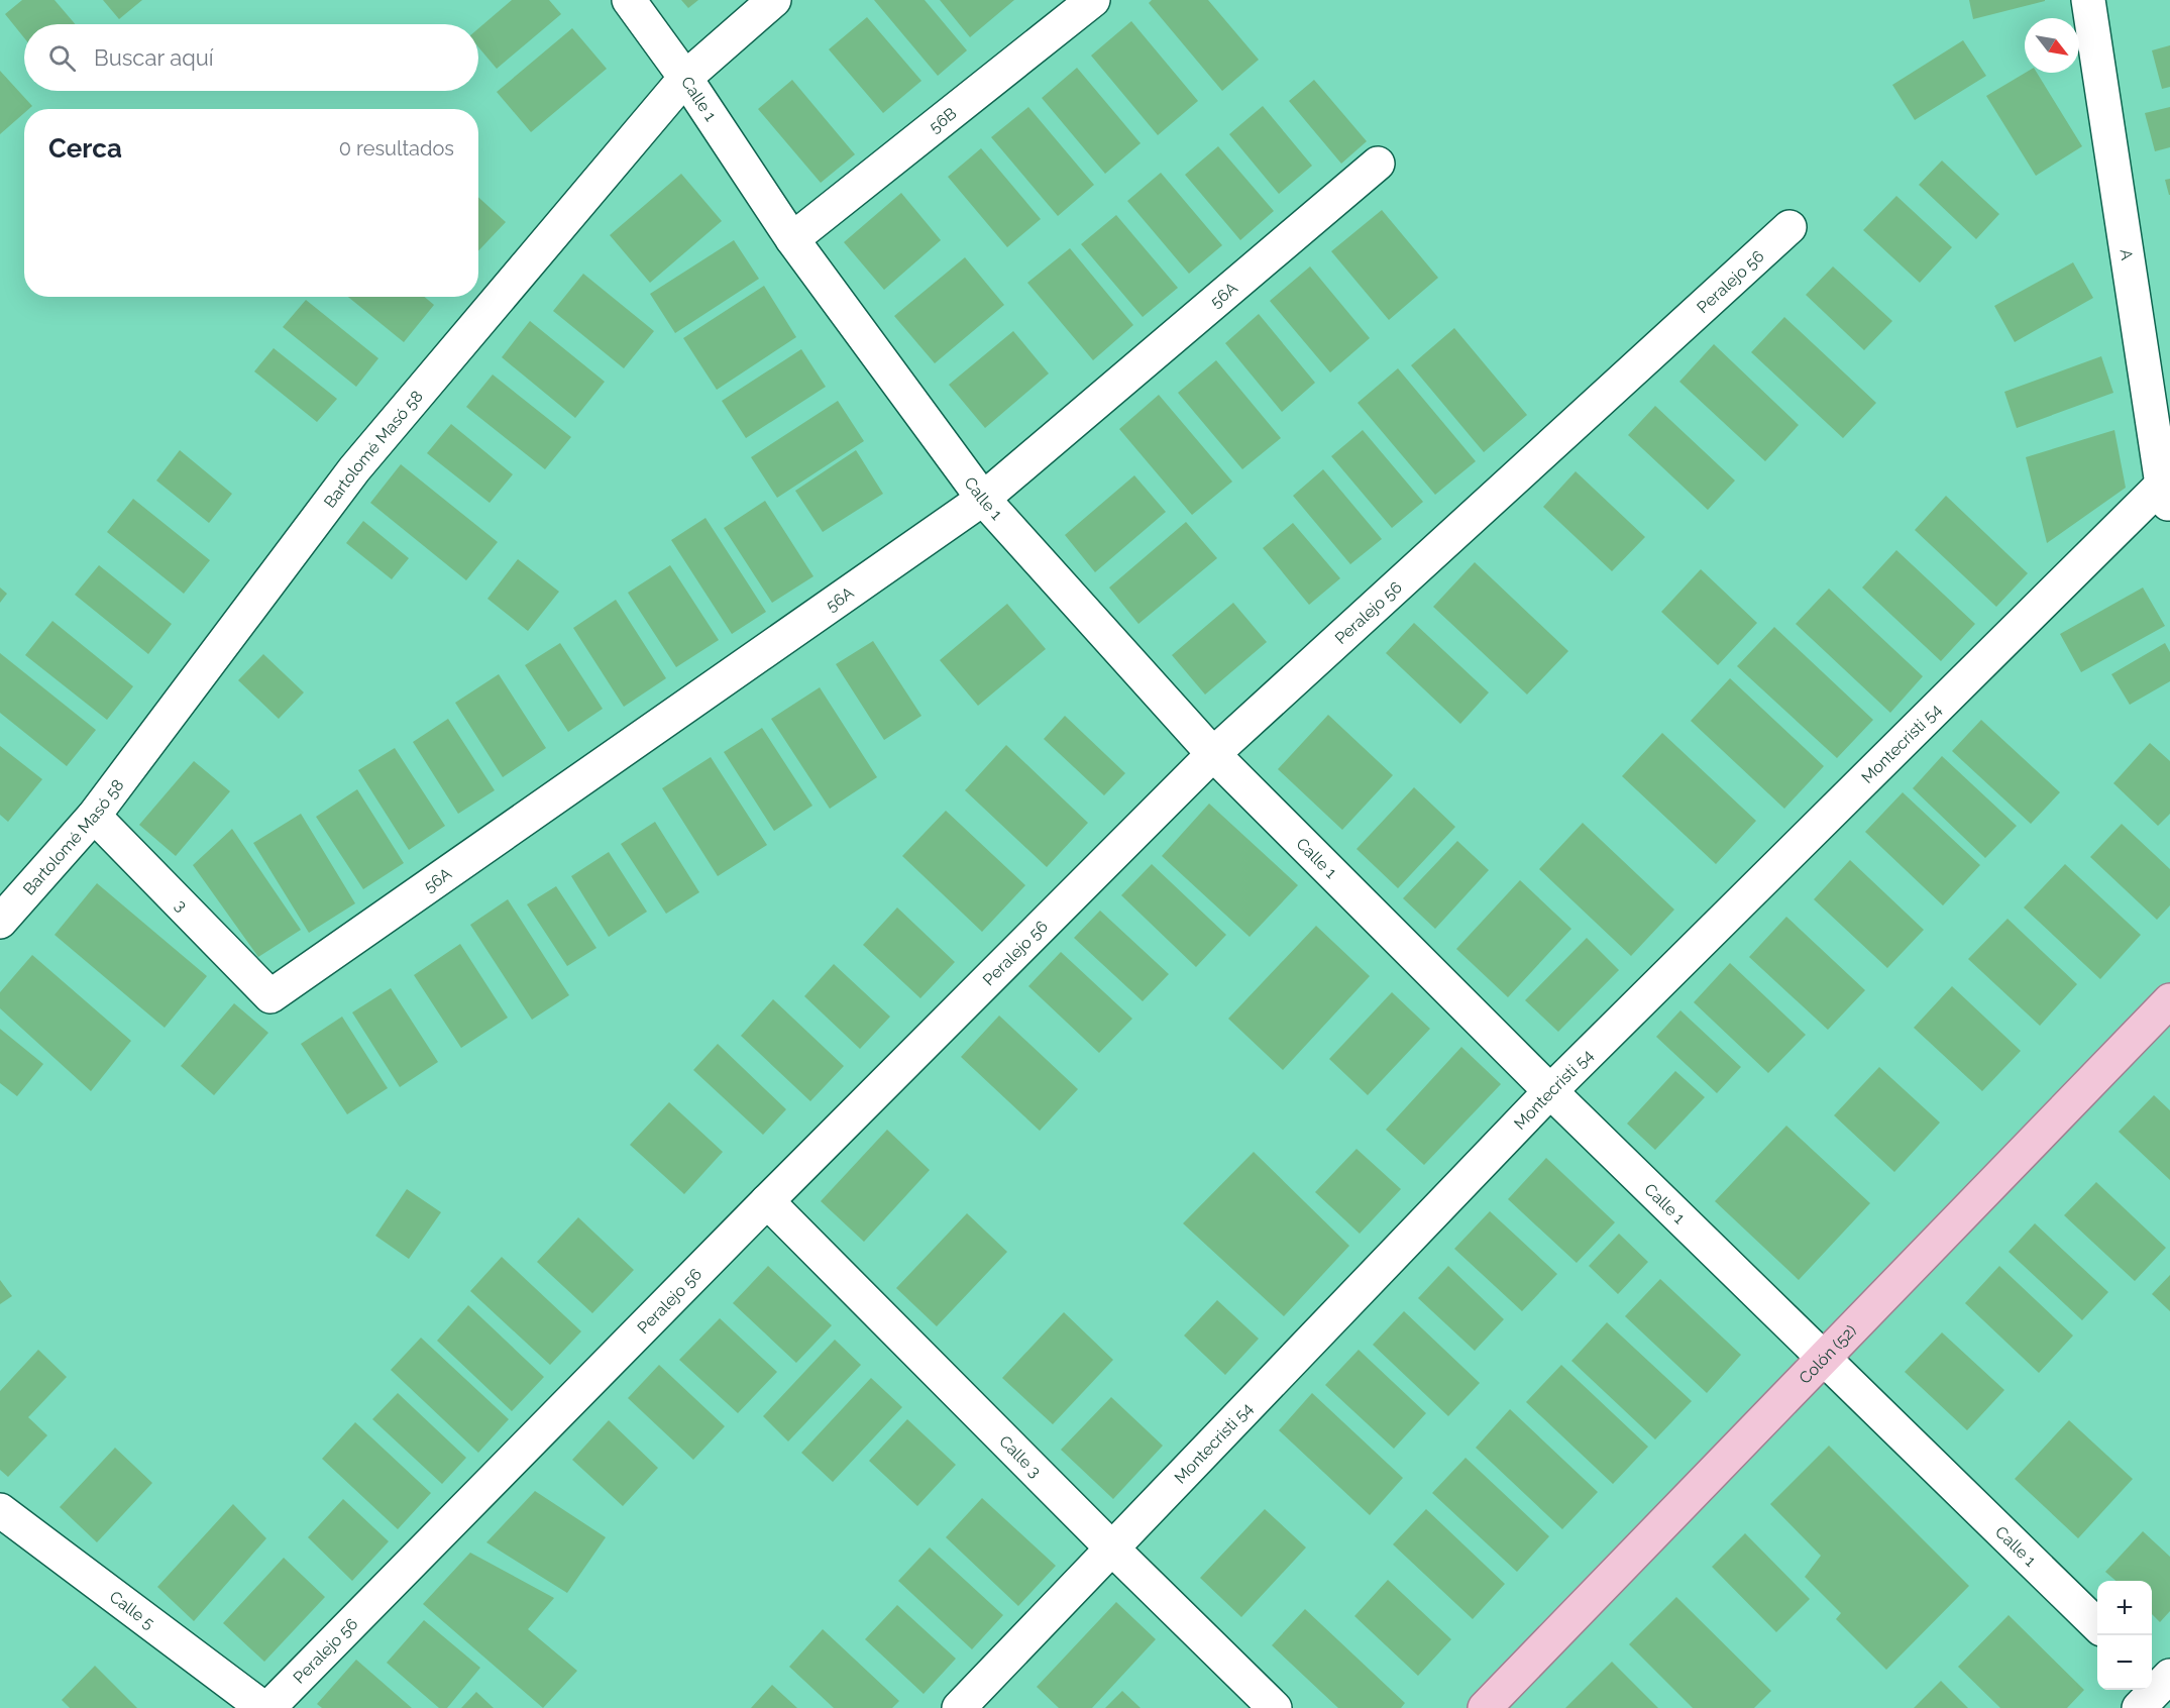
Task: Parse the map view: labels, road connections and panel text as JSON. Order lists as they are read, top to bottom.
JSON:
{
  "streets": {
    "main road": ["Colón (52)"],
    "street": [
      "Calle 1",
      "56B",
      "A",
      "Peralejo 56",
      "56A",
      "Bartolomé Masó 58",
      "Montecristi 54",
      "3",
      "Calle 3",
      "Calle 5"
    ]
  },
  "crossings": [
    ["Calle 1", "56B"],
    ["Calle 1", "Peralejo 56"],
    ["Calle 1", "56A"],
    ["Calle 1", "Bartolomé Masó 58"],
    ["Calle 1", "Montecristi 54"],
    ["Calle 1", "Colón (52)"],
    ["A", "Montecristi 54"],
    ["Peralejo 56", "Calle 3"],
    ["Peralejo 56", "Calle 5"],
    ["56A", "3"],
    ["Bartolomé Masó 58", "3"],
    ["Montecristi 54", "Calle 3"]
  ],
  "north": "bottom right",
  "page": {
    "search": "Buscar aquí",
    "heading": ["Cerca", "0 resultados"],
    "map_buttons": ["+", "−"]
  }
}
